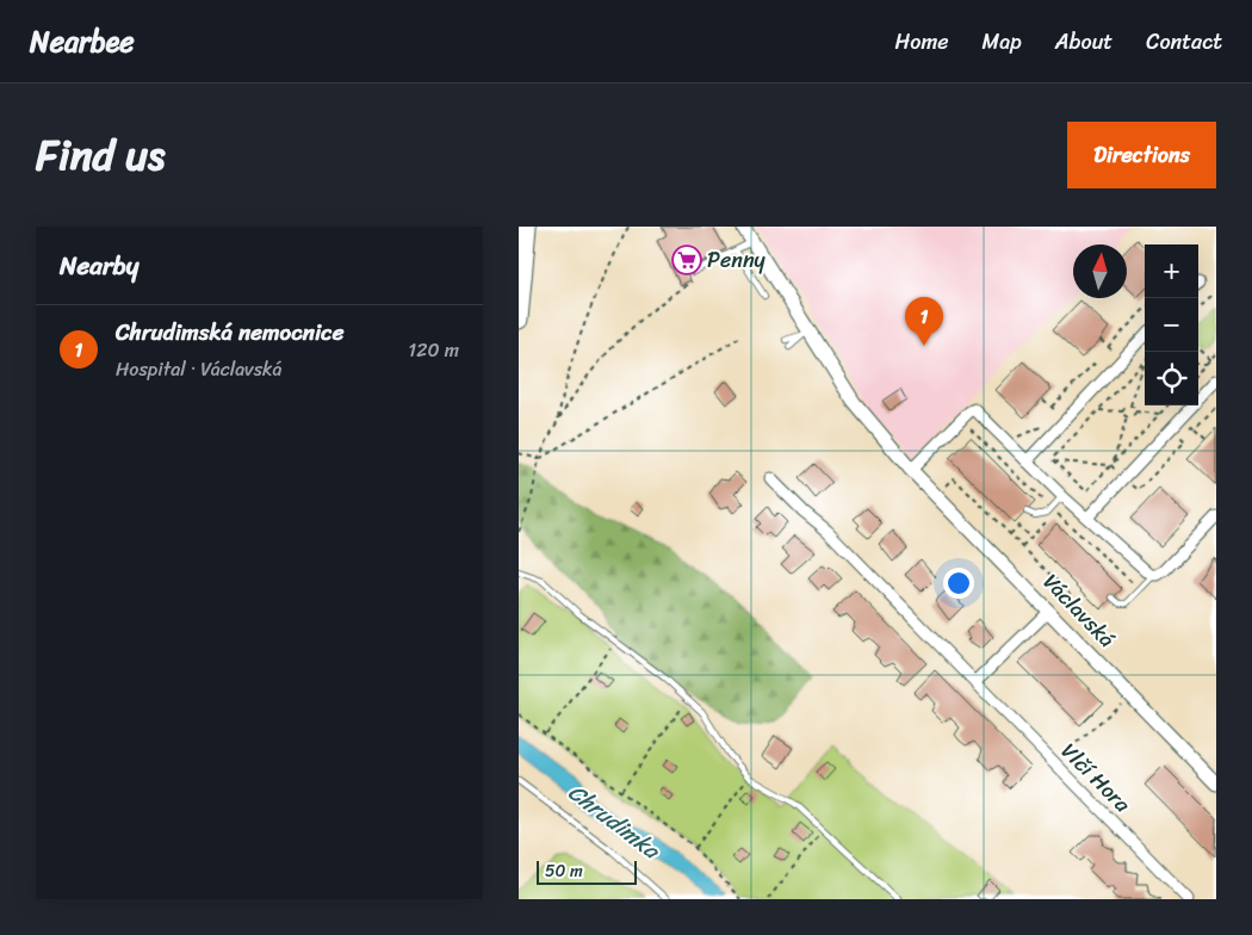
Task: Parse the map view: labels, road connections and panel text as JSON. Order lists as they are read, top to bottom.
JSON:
{
  "streets": {
    "street": ["Václavská", "Vlčí Hora"]
  },
  "water": ["Chrudimka"],
  "places": {
    "supermarket": ["Penny"]
  },
  "scale_bar": "50 m",
  "north": "top",
  "page": {
    "header": "Nearbee",
    "nav": [
      "Home",
      "Map",
      "About",
      "Contact"
    ],
    "title": "Find us",
    "buttons": "Directions",
    "heading": "Nearby",
    "map_buttons": ["+", "−"],
    "pins": "1",
    "list": [
      {
        "mark": "1",
        "name": "Chrudimská nemocnice",
        "note": "Hospital · Václavská",
        "value": "120 m"
      }
    ],
    "scale": "50 m"
  }
}
